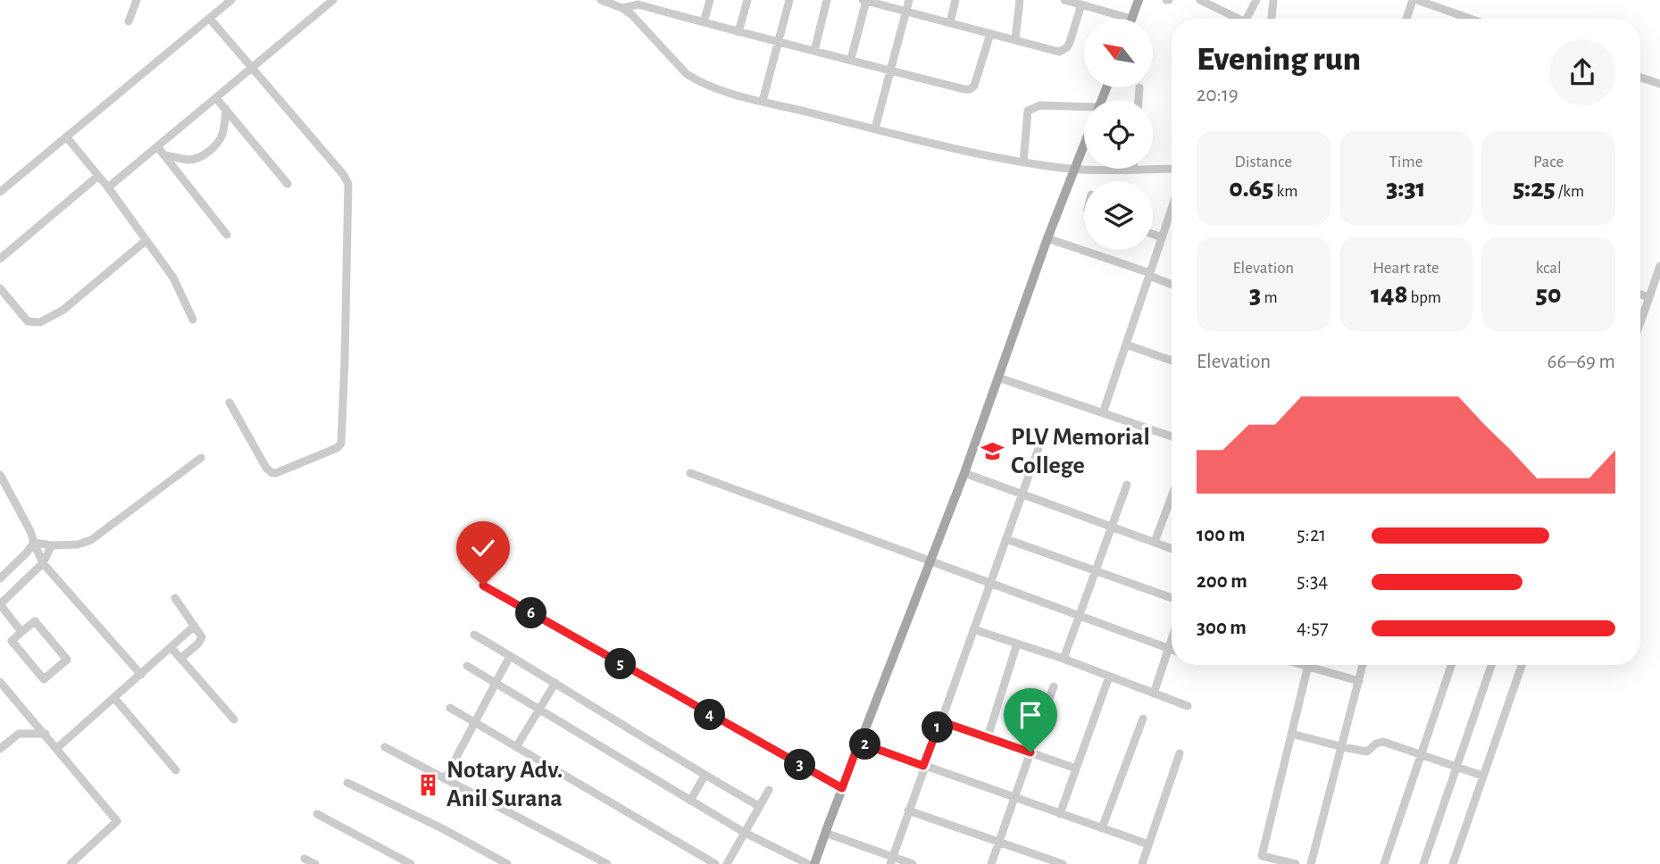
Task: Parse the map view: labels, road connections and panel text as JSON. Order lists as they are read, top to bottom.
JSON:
{
  "places": {
    "school or university": ["PLV Memorial College"],
    "building": ["Notary Adv. Anil Surana"]
  },
  "north": "top left",
  "page": {
    "heading": ["Evening run", "20:19"],
    "stats": [
      ["Distance", "0.65 km"],
      ["Time", "3:31"],
      ["Pace", "5:25 /km"],
      ["Elevation", "3 m"],
      ["Heart rate", "148 bpm"],
      ["kcal", "50"]
    ],
    "chart": ["Elevation", "66–69 m"],
    "list": [
      {
        "name": "100 m",
        "note": "5:21"
      },
      {
        "name": "200 m",
        "note": "5:34"
      },
      {
        "name": "300 m",
        "note": "4:57"
      }
    ],
    "pins": [
      "6",
      "5",
      "4",
      "1",
      "2",
      "3"
    ]
  }
}
